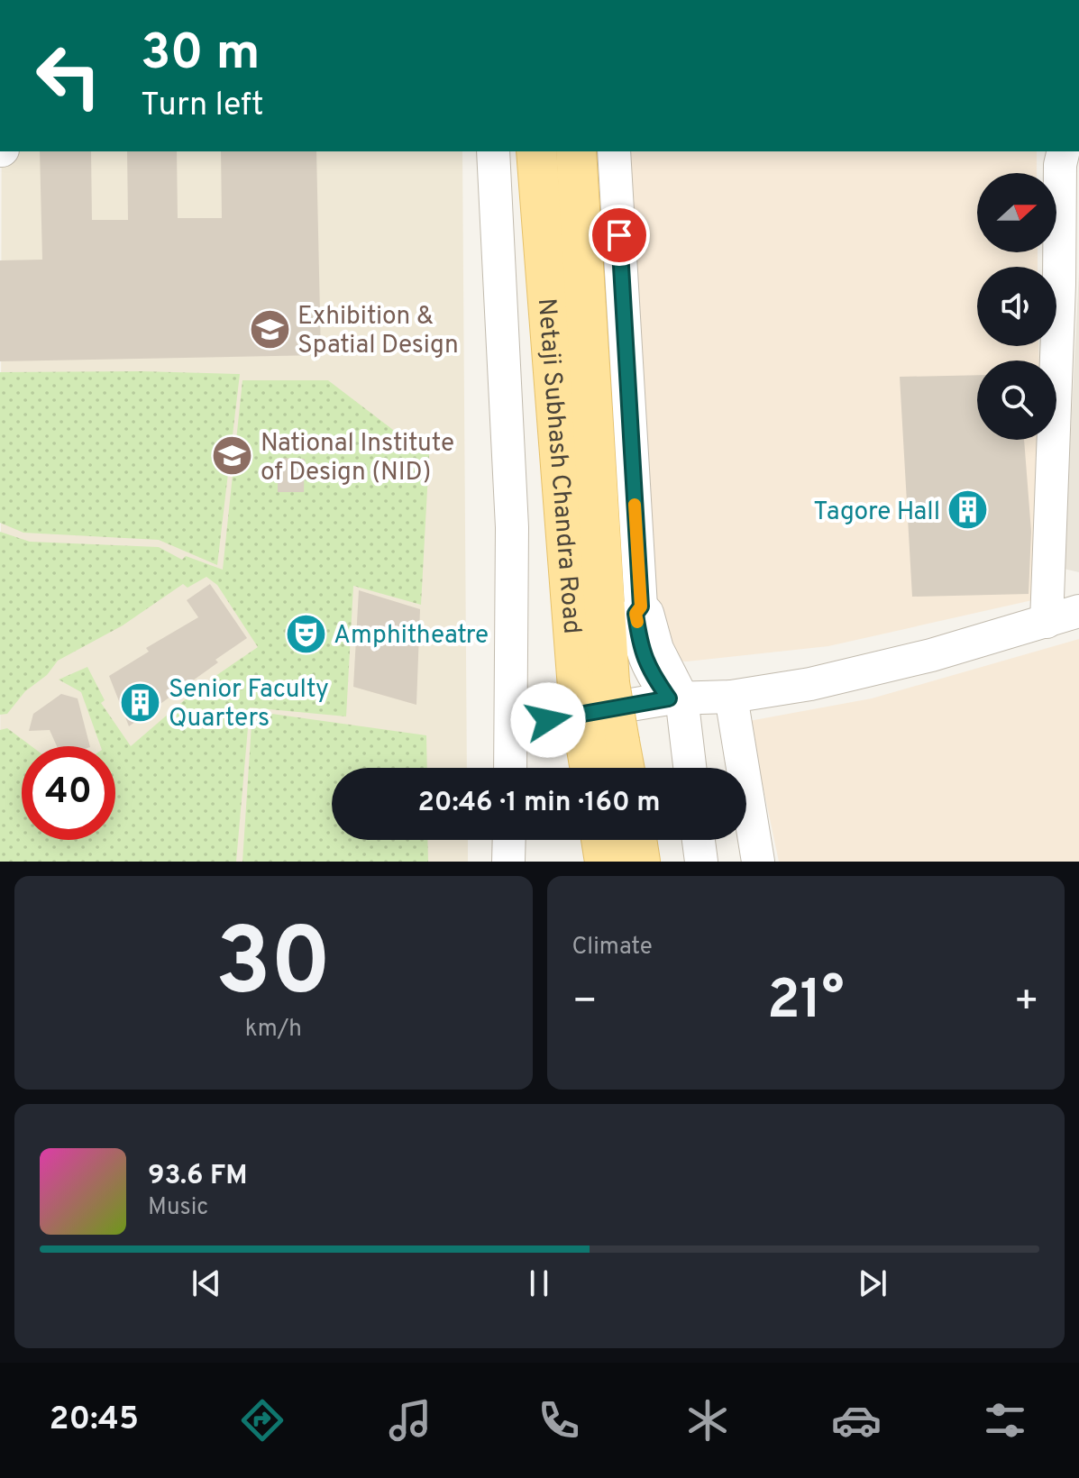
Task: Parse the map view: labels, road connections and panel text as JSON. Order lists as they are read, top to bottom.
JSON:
{
  "streets": {
    "main road": ["Netaji Subhash Chandra Road"]
  },
  "places": {
    "school or university": ["Exhibition & Spatial Design", "National Institute of Design (NID)"],
    "building": ["Tagore Hall", "Senior Faculty Quarters"],
    "theatre": ["Amphitheatre"]
  },
  "north": "right",
  "page": {
    "turn": ["30 m", "Turn left"],
    "limit": "40",
    "trip": "20:46 · 1 min · 160 m",
    "tile": [
      ["30", "km/h"],
      "Climate"
    ],
    "heat": ["−", "21°", "+"],
    "song": ["93.6 FM", "Music"],
    "tabs": "20:45"
  }
}
